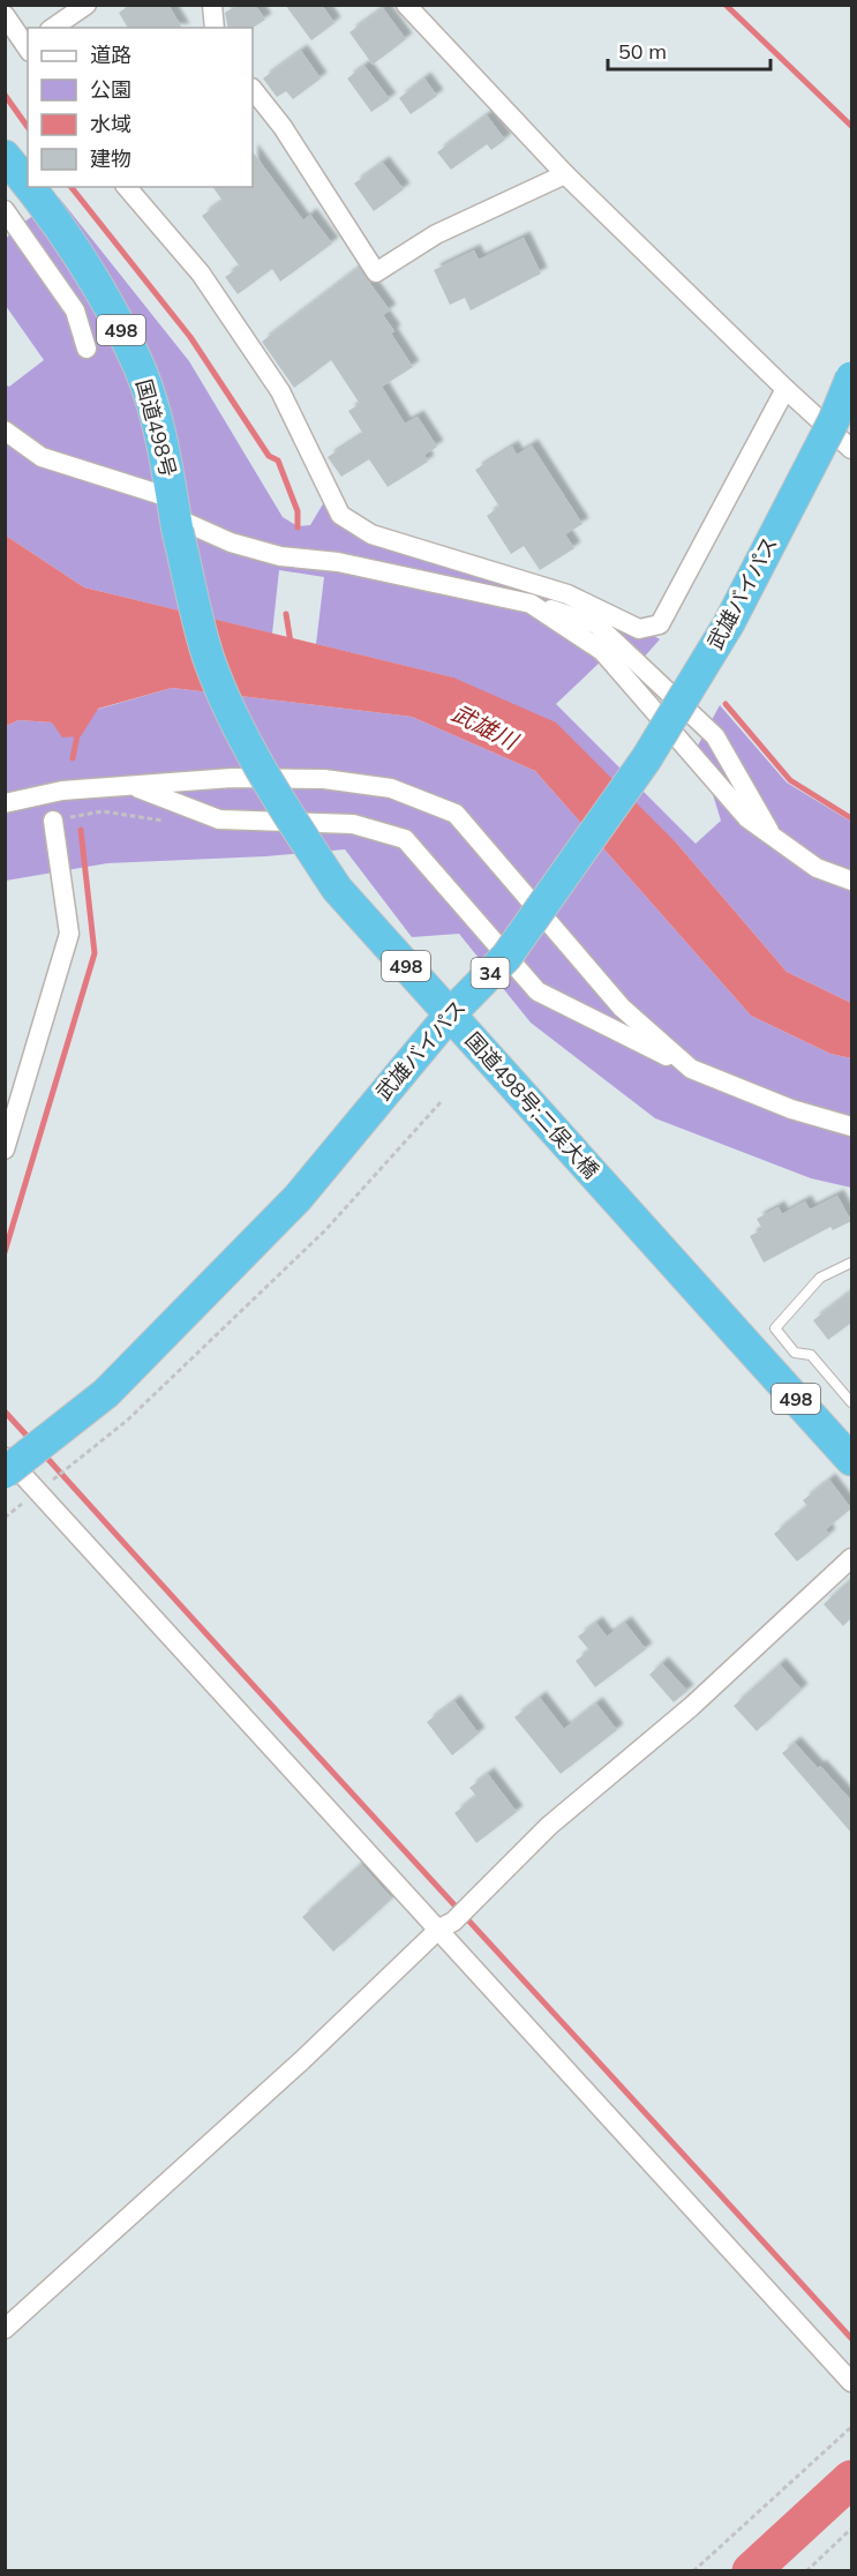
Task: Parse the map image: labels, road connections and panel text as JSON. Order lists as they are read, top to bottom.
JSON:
{
  "streets": {
    "highway": [
      "498",
      "国道498号",
      "武雄バイパス",
      "34",
      "国道498号;二俣大橋"
    ]
  },
  "crossings": [
    ["国道498号", "国道498号;二俣大橋"],
    ["武雄バイパス", "国道498号;二俣大橋"]
  ],
  "water": ["武雄川"],
  "legend": [
    "道路",
    "公園",
    "水域",
    "建物"
  ],
  "scale_bar": "50 m"
}
